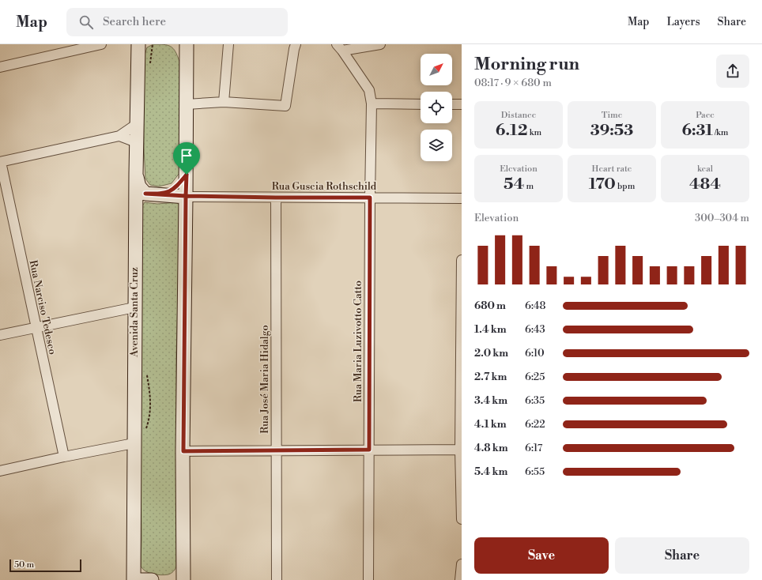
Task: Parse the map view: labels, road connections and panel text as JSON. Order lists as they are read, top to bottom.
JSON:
{
  "streets": {
    "main road": ["Avenida Santa Cruz"],
    "street": [
      "Rua Guscia Rothschild",
      "Rua Narciso Tedesco",
      "Rua Maria Luzivotto Catto",
      "Rua José Maria Hidalgo"
    ]
  },
  "crossings": [
    ["Rua Guscia Rothschild", "Rua Maria Luzivotto Catto"],
    ["Rua Guscia Rothschild", "Rua José Maria Hidalgo"]
  ],
  "scale_bar": "50 m",
  "north": "top right",
  "page": {
    "header": "Map",
    "search": "Search here",
    "nav": ["Map", "Layers", "Share"],
    "heading": ["Morning run", "08:17 · 9 × 680 m"],
    "stats": [
      ["Distance", "6.12 km"],
      ["Time", "39:53"],
      ["Pace", "6:31 /km"],
      ["Elevation", "54 m"],
      ["Heart rate", "170 bpm"],
      ["kcal", "484"]
    ],
    "chart": ["Elevation", "300–304 m"],
    "list": [
      {
        "name": "680 m",
        "note": "6:48"
      },
      {
        "name": "1.4 km",
        "note": "6:43"
      },
      {
        "name": "2.0 km",
        "note": "6:10"
      },
      {
        "name": "2.7 km",
        "note": "6:25"
      },
      {
        "name": "3.4 km",
        "note": "6:35"
      },
      {
        "name": "4.1 km",
        "note": "6:22"
      },
      {
        "name": "4.8 km",
        "note": "6:17"
      },
      {
        "name": "5.4 km",
        "note": "6:55"
      }
    ],
    "buttons": ["Save", "Share"],
    "scale": "50 m"
  }
}
